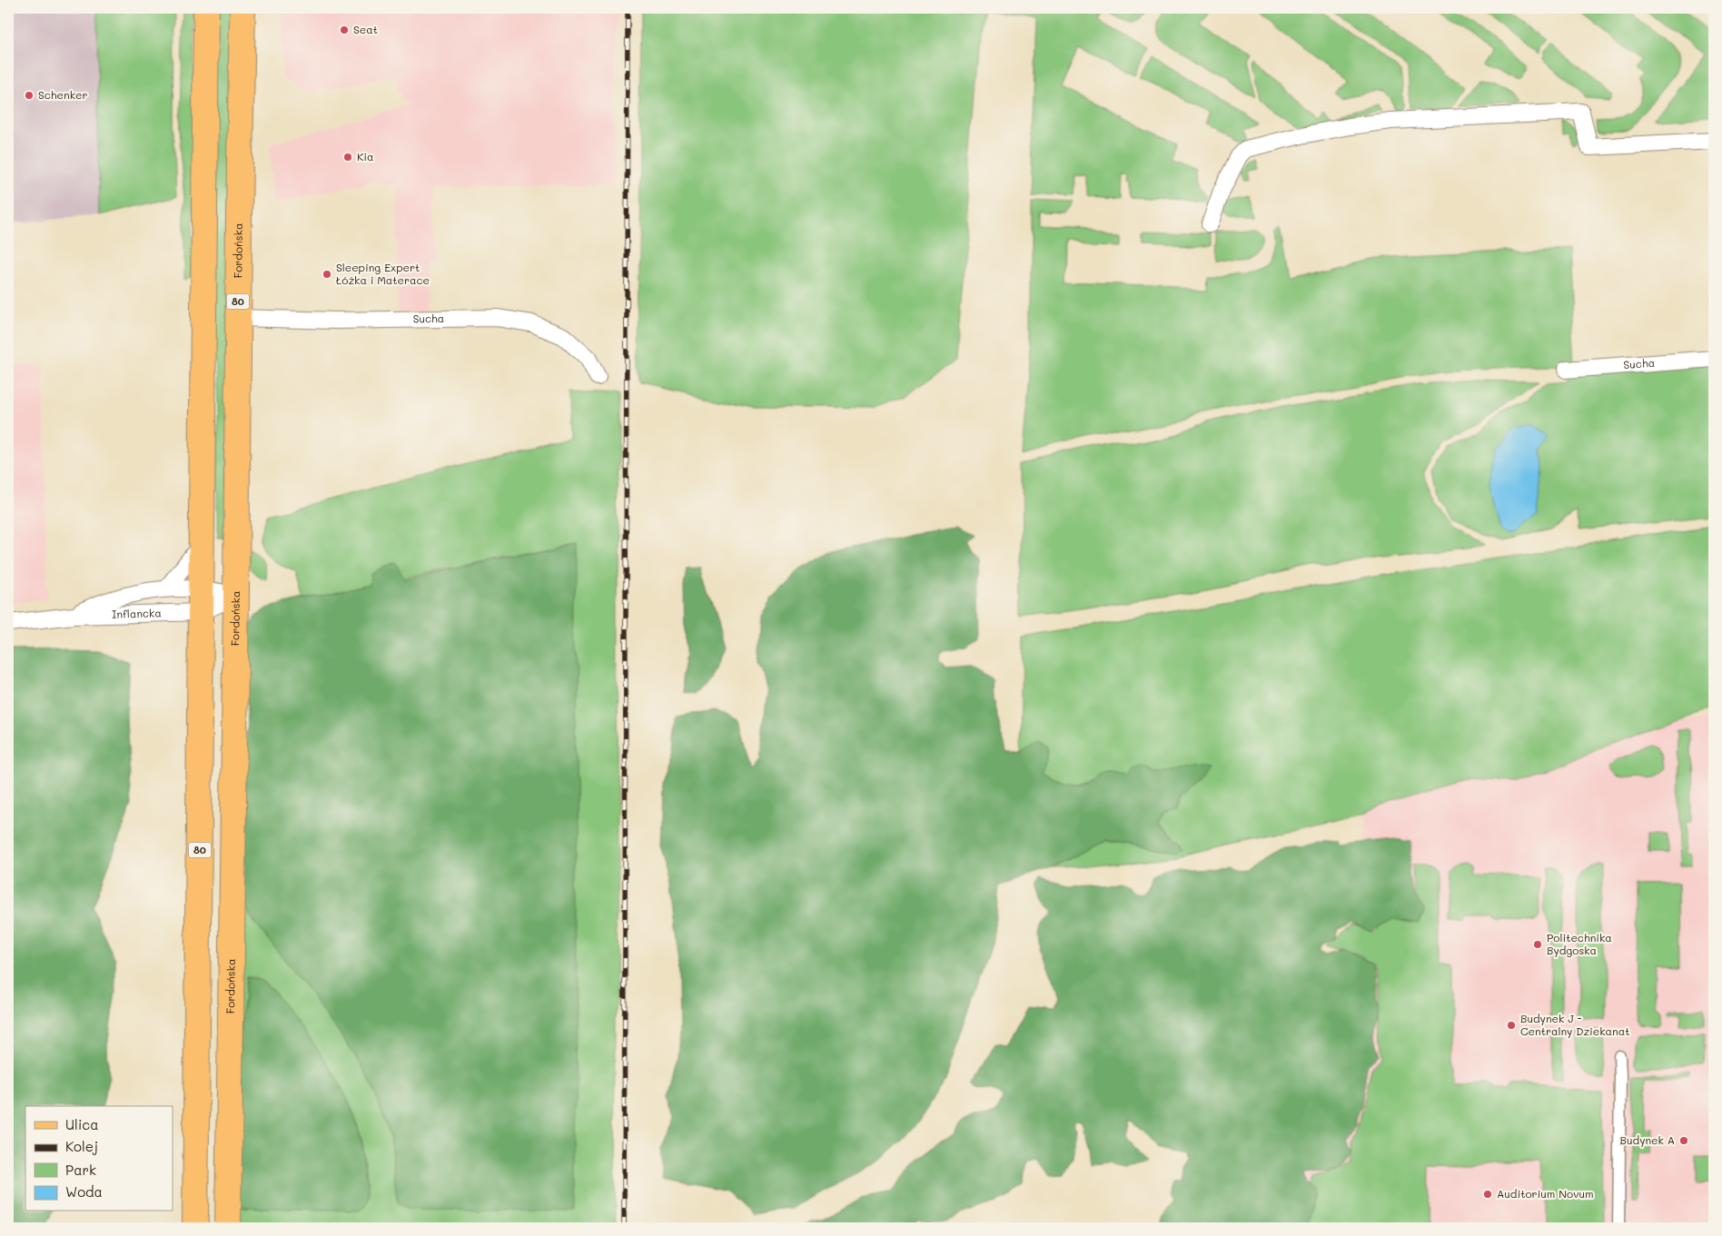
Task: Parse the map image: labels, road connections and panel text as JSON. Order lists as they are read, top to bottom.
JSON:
{
  "streets": {
    "main road": ["Fordońska", "80"],
    "street": ["Sucha", "Inflancka"]
  },
  "crossings": [
    ["Fordońska", "Sucha"],
    ["80", "Inflancka"]
  ],
  "places": [
    "Seat",
    "Schenker",
    "Kia",
    "Sleeping Expert Łóżka i Materace",
    "Politechnika Bydgoska",
    "Budynek J - Centralny Dziekanat",
    "Budynek A",
    "Auditorium Novum"
  ],
  "legend": [
    "Ulica",
    "Kolej",
    "Park",
    "Woda"
  ]
}
